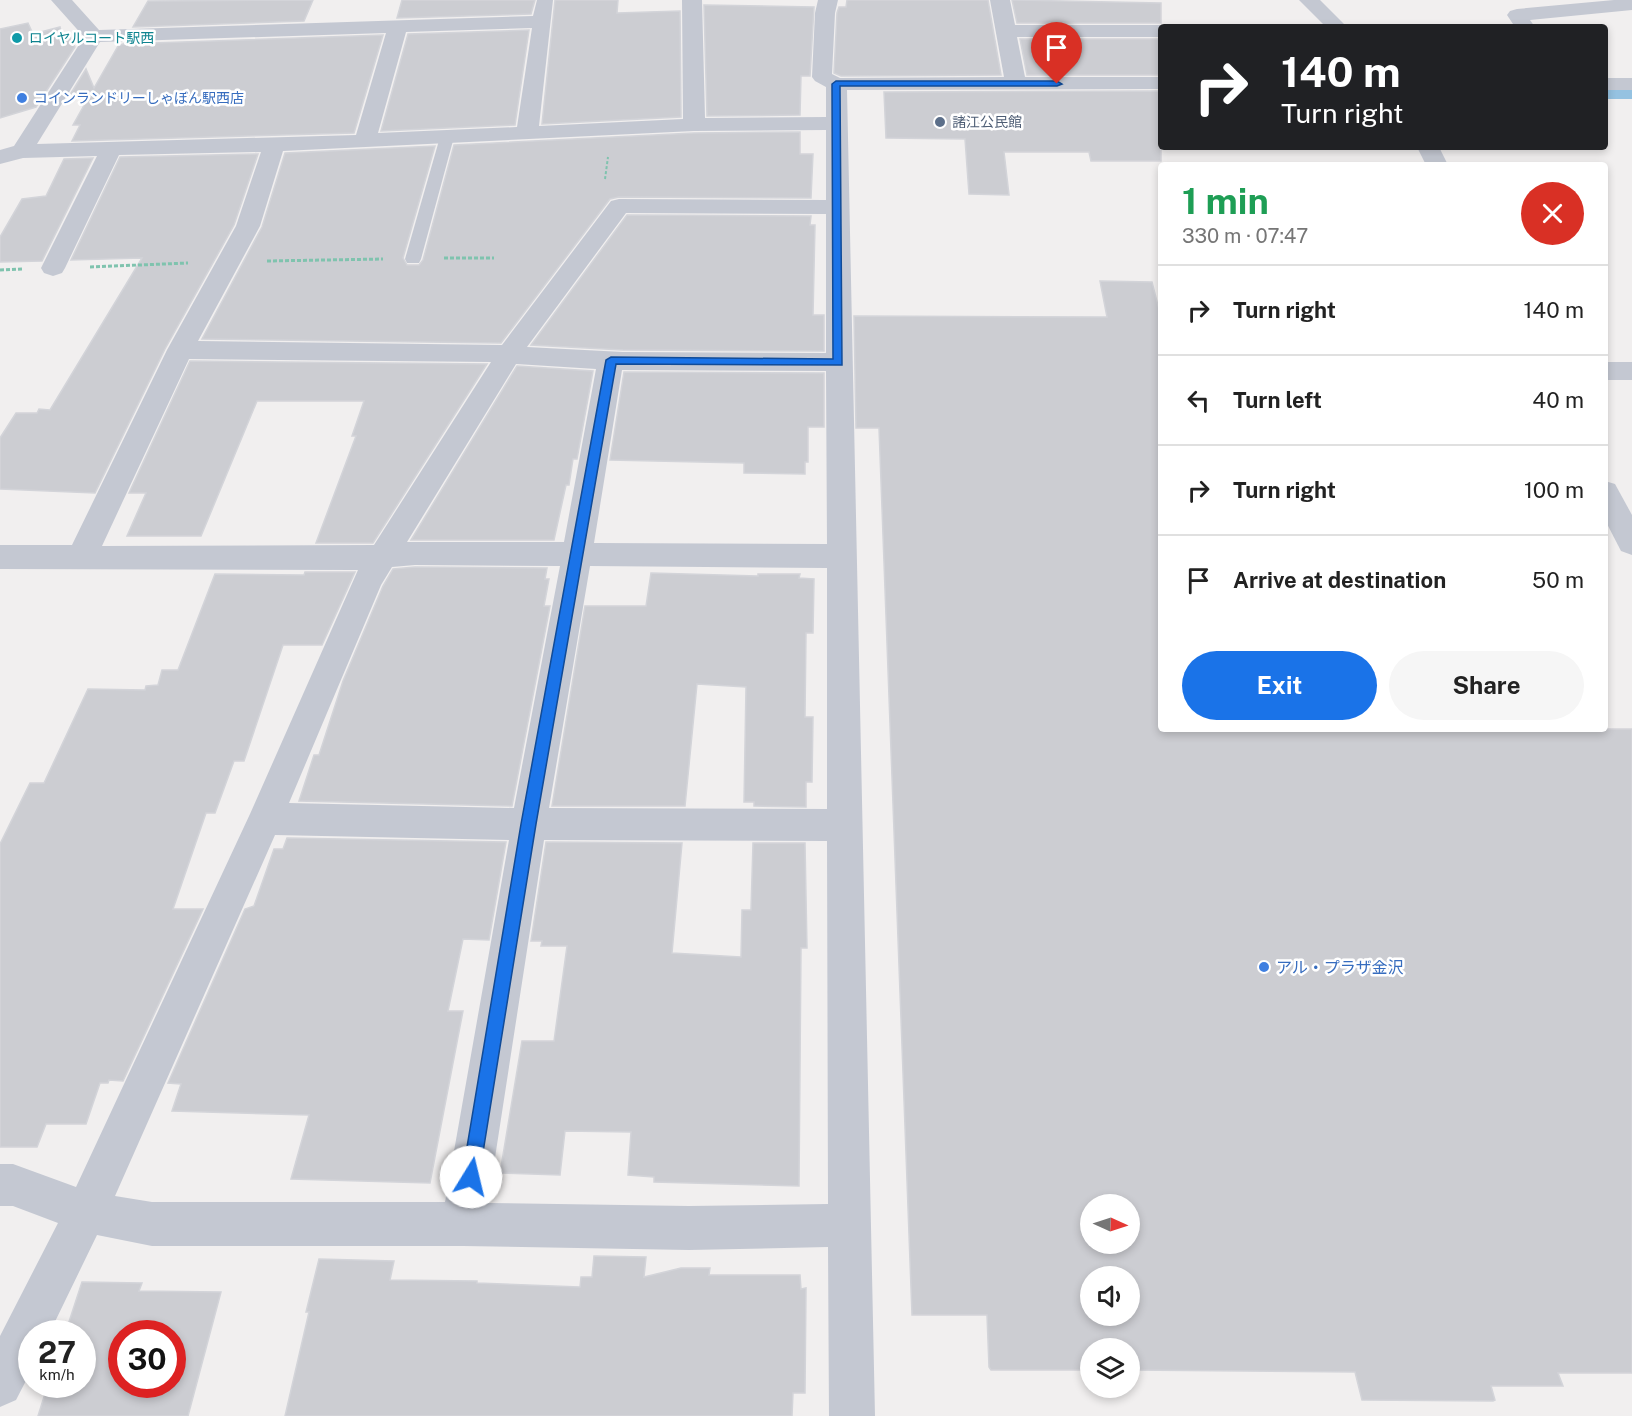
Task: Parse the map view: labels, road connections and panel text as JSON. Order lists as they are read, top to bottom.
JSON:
{
  "places": [
    "ロイヤルコート駅西",
    "コインランドリーしゃぼん駅西店",
    "諸江公民館",
    "アル・プラザ金沢"
  ],
  "north": "right",
  "page": {
    "turn": ["140 m", "Turn right"],
    "heading": ["1 min", "330 m · 07:47"],
    "list": [
      {
        "name": "Turn right",
        "value": "140 m"
      },
      {
        "name": "Turn left",
        "value": "40 m"
      },
      {
        "name": "Turn right",
        "value": "100 m"
      },
      {
        "name": "Arrive at destination",
        "value": "50 m"
      }
    ],
    "buttons": ["Exit", "Share"],
    "speed": "27 km/h",
    "limit": "30"
  }
}
